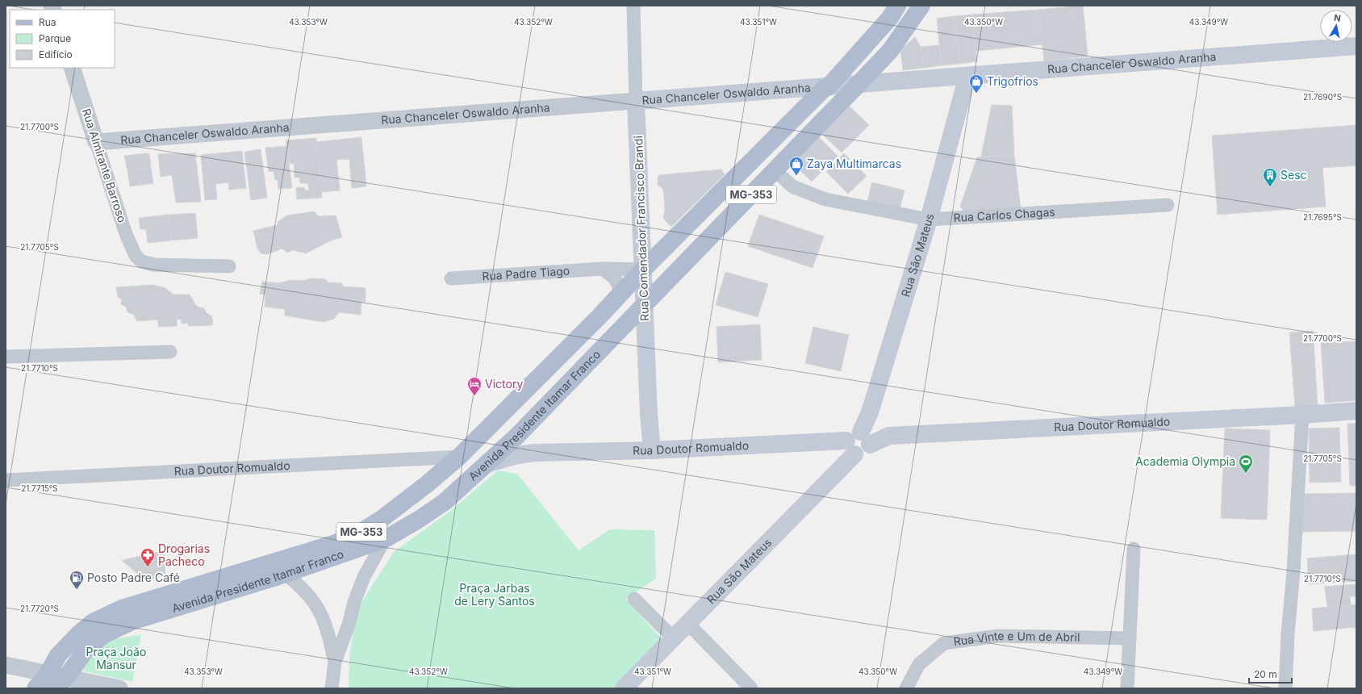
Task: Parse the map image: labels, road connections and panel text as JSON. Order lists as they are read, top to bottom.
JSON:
{
  "streets": {
    "main road": [
      "Rua Chanceler Oswaldo Aranha",
      "MG-353",
      "Rua Comendador Francisco Brandi",
      "Rua São Mateus",
      "Avenida Presidente Itamar Franco",
      "Rua Doutor Romualdo"
    ],
    "street": [
      "Rua Almirante Barroso",
      "Rua Carlos Chagas",
      "Rua Padre Tiago",
      "Rua Vinte e Um de Abril"
    ]
  },
  "crossings": [
    ["Rua Chanceler Oswaldo Aranha", "Rua Almirante Barroso"],
    ["Rua Chanceler Oswaldo Aranha", "Rua Comendador Francisco Brandi"],
    ["Rua Chanceler Oswaldo Aranha", "Rua São Mateus"],
    ["Rua Chanceler Oswaldo Aranha", "Avenida Presidente Itamar Franco"],
    ["Rua Carlos Chagas", "Rua São Mateus"],
    ["Rua Carlos Chagas", "Avenida Presidente Itamar Franco"],
    ["Rua Comendador Francisco Brandi", "Rua Padre Tiago"],
    ["Rua Comendador Francisco Brandi", "Avenida Presidente Itamar Franco"],
    ["Rua Comendador Francisco Brandi", "Rua Doutor Romualdo"],
    ["Rua São Mateus", "Rua Doutor Romualdo"],
    ["Rua Padre Tiago", "Avenida Presidente Itamar Franco"],
    ["Avenida Presidente Itamar Franco", "Rua Doutor Romualdo"]
  ],
  "parks": ["Praça Jarbas de Lery Santos", "Praça João Mansur"],
  "places": {
    "shop": ["Trigofrios", "Zaya Multimarcas"],
    "building": ["Sesc"],
    "hotel": ["Victory"],
    "sports": ["Academia Olympia"],
    "pharmacy": ["Drogarias Pacheco"],
    "fuel station": ["Posto Padre Café"]
  },
  "legend": ["Rua", "Parque", "Edifício"],
  "scale_bar": "20 m",
  "north": "top",
  "coordinates": [
    "43.353°W",
    "43.352°W",
    "43.351°W",
    "43.350°W",
    "43.349°W",
    "21.7690°S",
    "21.7700°S",
    "21.7695°S",
    "21.7705°S",
    "21.7710°S",
    "21.7715°S",
    "21.7720°S"
  ]
}
